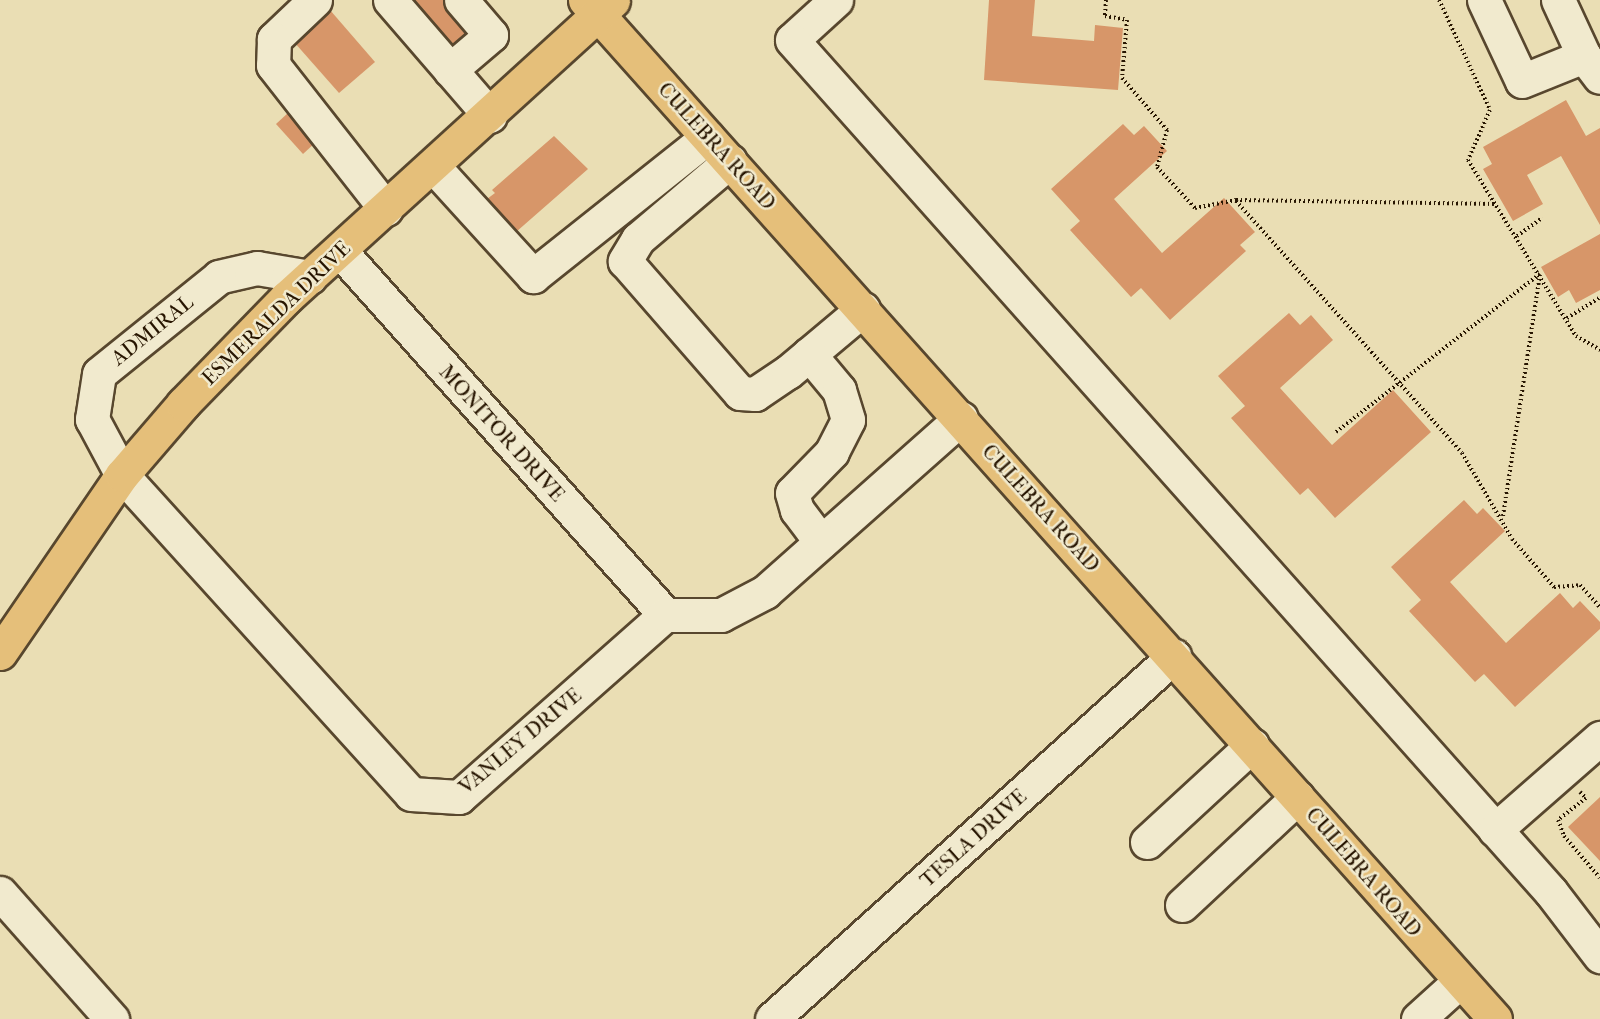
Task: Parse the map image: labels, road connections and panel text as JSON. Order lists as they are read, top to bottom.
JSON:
{
  "streets": {
    "main road": ["CULEBRA ROAD", "ESMERALDA DRIVE"],
    "street": [
      "ADMIRAL",
      "MONITOR DRIVE",
      "VANLEY DRIVE",
      "TESLA DRIVE"
    ]
  },
  "crossings": [
    ["CULEBRA ROAD", "ESMERALDA DRIVE"],
    ["CULEBRA ROAD", "TESLA DRIVE"],
    ["ESMERALDA DRIVE", "ADMIRAL"],
    ["ESMERALDA DRIVE", "MONITOR DRIVE"],
    ["ESMERALDA DRIVE", "VANLEY DRIVE"],
    ["ADMIRAL", "VANLEY DRIVE"],
    ["MONITOR DRIVE", "VANLEY DRIVE"]
  ]
}
